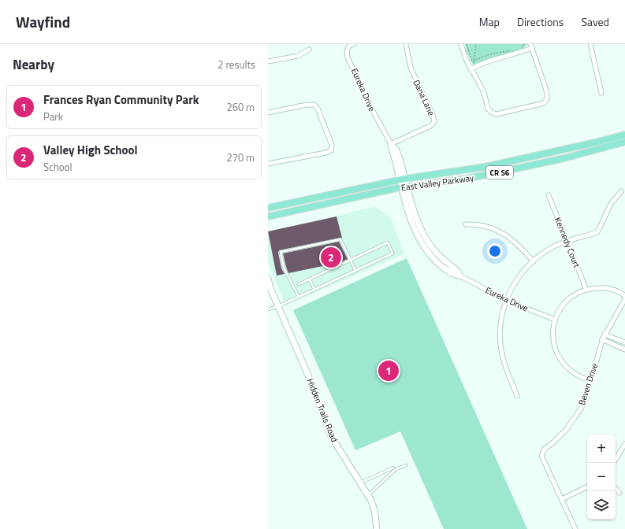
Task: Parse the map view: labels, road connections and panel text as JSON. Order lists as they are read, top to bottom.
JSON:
{
  "streets": {
    "main road": ["CR S6", "East Valley Parkway"],
    "street": [
      "Eureka Drive",
      "Dana Lane",
      "Kennedy Court",
      "Beven Drive",
      "Hidden Trails Road"
    ]
  },
  "crossings": [
    ["Eureka Drive", "Dana Lane"],
    ["Eureka Drive", "East Valley Parkway"]
  ],
  "page": {
    "header": "Wayfind",
    "nav": ["Map", "Directions", "Saved"],
    "heading": ["Nearby", "2 results"],
    "list": [
      {
        "mark": "1",
        "name": "Frances Ryan Community Park",
        "note": "Park",
        "value": "260 m"
      },
      {
        "mark": "2",
        "name": "Valley High School",
        "note": "School",
        "value": "270 m"
      }
    ],
    "pins": ["2", "1"],
    "map_buttons": ["+", "−"]
  }
}
